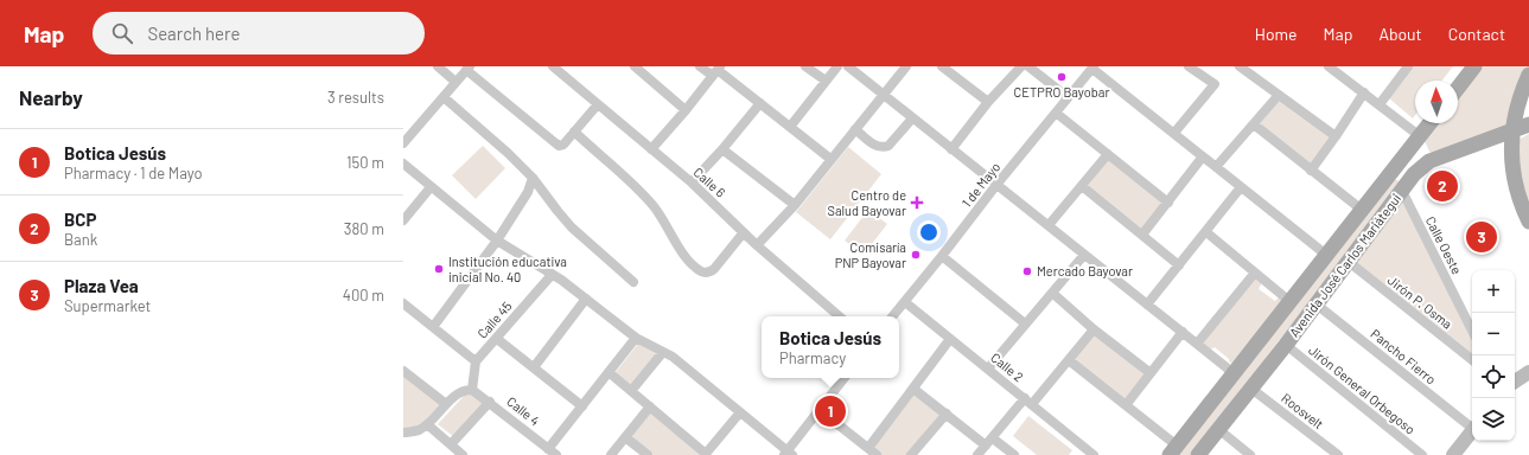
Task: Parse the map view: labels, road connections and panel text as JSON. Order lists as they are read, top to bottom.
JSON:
{
  "streets": {
    "main road": ["Avenida José Carlos Mariátegui"],
    "street": [
      "Calle 6",
      "1 de Mayo",
      "Calle Oeste",
      "Jirón P. Osma",
      "Calle 45",
      "Pancho Fierro",
      "Calle 2",
      "Jirón General Orbegoso",
      "Calle 4",
      "Roosvelt"
    ]
  },
  "crossings": [
    ["1 de Mayo", "Calle 2"],
    ["Calle Oeste", "Avenida José Carlos Mariátegui"],
    ["Avenida José Carlos Mariátegui", "Jirón P. Osma"],
    ["Avenida José Carlos Mariátegui", "Pancho Fierro"],
    ["Avenida José Carlos Mariátegui", "Jirón General Orbegoso"],
    ["Avenida José Carlos Mariátegui", "Roosvelt"]
  ],
  "places": {
    "other": [
      "CETPRO Bayobar",
      "Comisaría PNP Bayovar",
      "Institución educativa inicial No. 40",
      "Mercado Bayovar"
    ],
    "health": ["Centro de Salud Bayovar"]
  },
  "north": "top",
  "page": {
    "header": "Map",
    "search": "Search here",
    "nav": [
      "Home",
      "Map",
      "About",
      "Contact"
    ],
    "heading": ["Nearby", "3 results"],
    "list": [
      {
        "mark": "1",
        "name": "Botica Jesús",
        "note": "Pharmacy · 1 de Mayo",
        "value": "150 m"
      },
      {
        "mark": "2",
        "name": "BCP",
        "note": "Bank",
        "value": "380 m"
      },
      {
        "mark": "3",
        "name": "Plaza Vea",
        "note": "Supermarket",
        "value": "400 m"
      }
    ],
    "pins": ["2", "3", "1"],
    "map_buttons": ["+", "−"],
    "popup": ["Botica Jesús", "Pharmacy"]
  }
}
